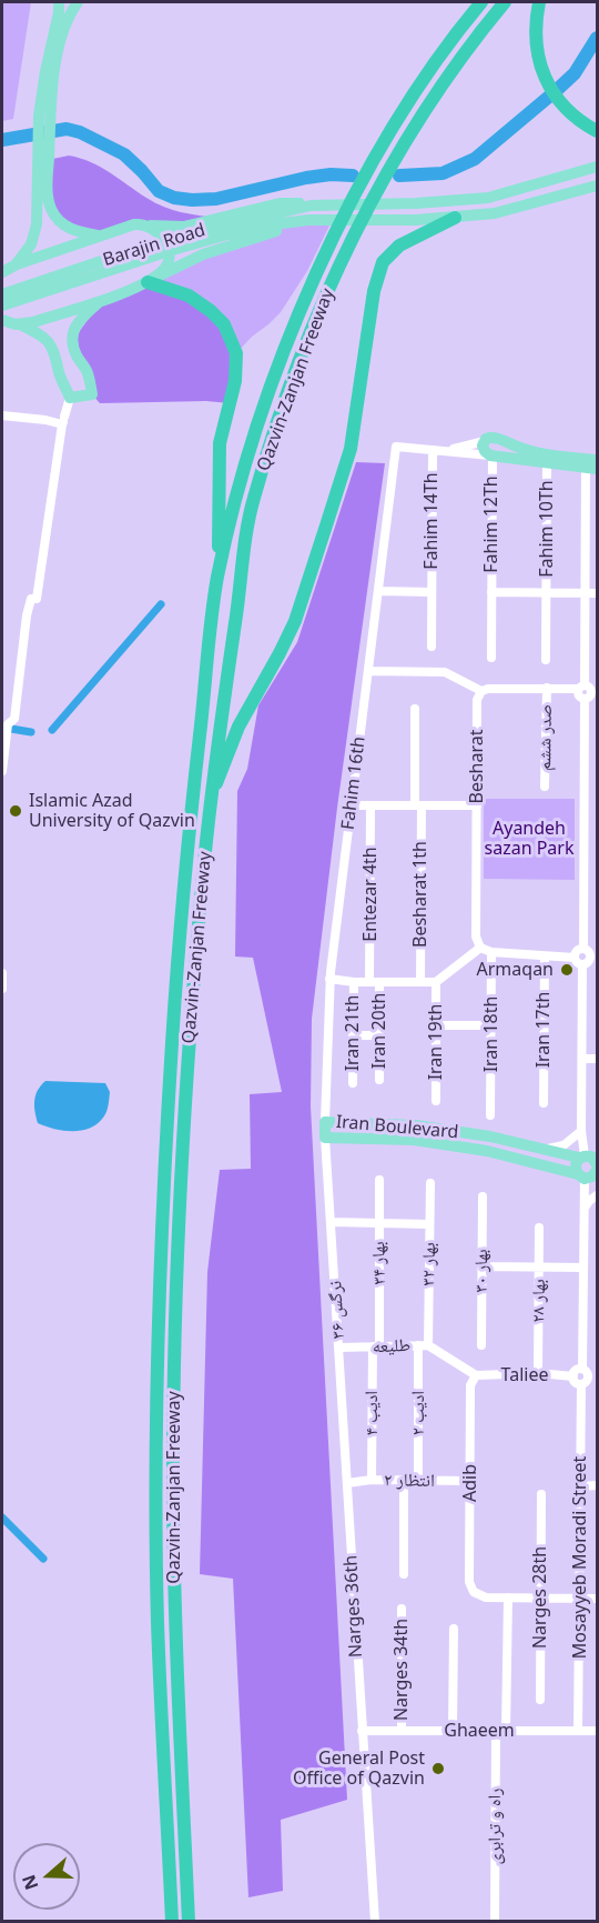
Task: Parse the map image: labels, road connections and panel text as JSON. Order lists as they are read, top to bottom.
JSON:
{
  "streets": {
    "highway": ["Qazvin-Zanjan Freeway"],
    "main road": ["Barajin Road", "Iran Boulevard"],
    "street": [
      "Fahim 14Th",
      "Fahim 12Th",
      "Fahim 10Th",
      "صدر ششم",
      "Besharat",
      "Fahim 16th",
      "Entezar 4th",
      "Besharat 1th",
      "Iran 17th",
      "Iran 20th",
      "Iran 21th",
      "Iran 18th",
      "Iran 19th",
      "بهار ۳۴",
      "بهار ۳۲",
      "بهار ۳۰",
      "بهار ۲۸",
      "نرگس ۳۶",
      "طلیعه",
      "Taliee",
      "ادیب ۴",
      "ادیب ۲",
      "انتظار ۲",
      "Adib",
      "Mosayyeb Moradi Street",
      "Narges 28th",
      "Narges 36th",
      "Narges 34th",
      "Ghaeem",
      "راه و ترابری"
    ]
  },
  "crossings": [
    ["Fahim 14Th", "Fahim 16th"],
    ["Fahim 16th", "Iran Boulevard"],
    ["Entezar 4th", "Iran 20th"],
    ["Iran Boulevard", "نرگس ۳۶"],
    ["بهار ۳۴", "طلیعه"],
    ["بهار ۳۴", "ادیب ۴"],
    ["بهار ۳۲", "طلیعه"],
    ["بهار ۳۲", "ادیب ۲"],
    ["بهار ۲۸", "Taliee"],
    ["نرگس ۳۶", "طلیعه"],
    ["نرگس ۳۶", "انتظار ۲"],
    ["نرگس ۳۶", "Narges 36th"],
    ["طلیعه", "Taliee"],
    ["طلیعه", "ادیب ۴"],
    ["طلیعه", "ادیب ۲"],
    ["طلیعه", "Adib"],
    ["Taliee", "Adib"],
    ["ادیب ۴", "انتظار ۲"],
    ["ادیب ۲", "انتظار ۲"],
    ["انتظار ۲", "Adib"],
    ["انتظار ۲", "Narges 36th"],
    ["Adib", "راه و ترابری"],
    ["Mosayyeb Moradi Street", "Ghaeem"],
    ["Narges 36th", "Ghaeem"],
    ["Narges 34th", "Ghaeem"],
    ["Ghaeem", "راه و ترابری"]
  ],
  "parks": ["Ayandeh sazan Park"],
  "places": ["Islamic Azad University of Qazvin", "Armaqan", "General Post Office of Qazvin"],
  "north": "left"
}
